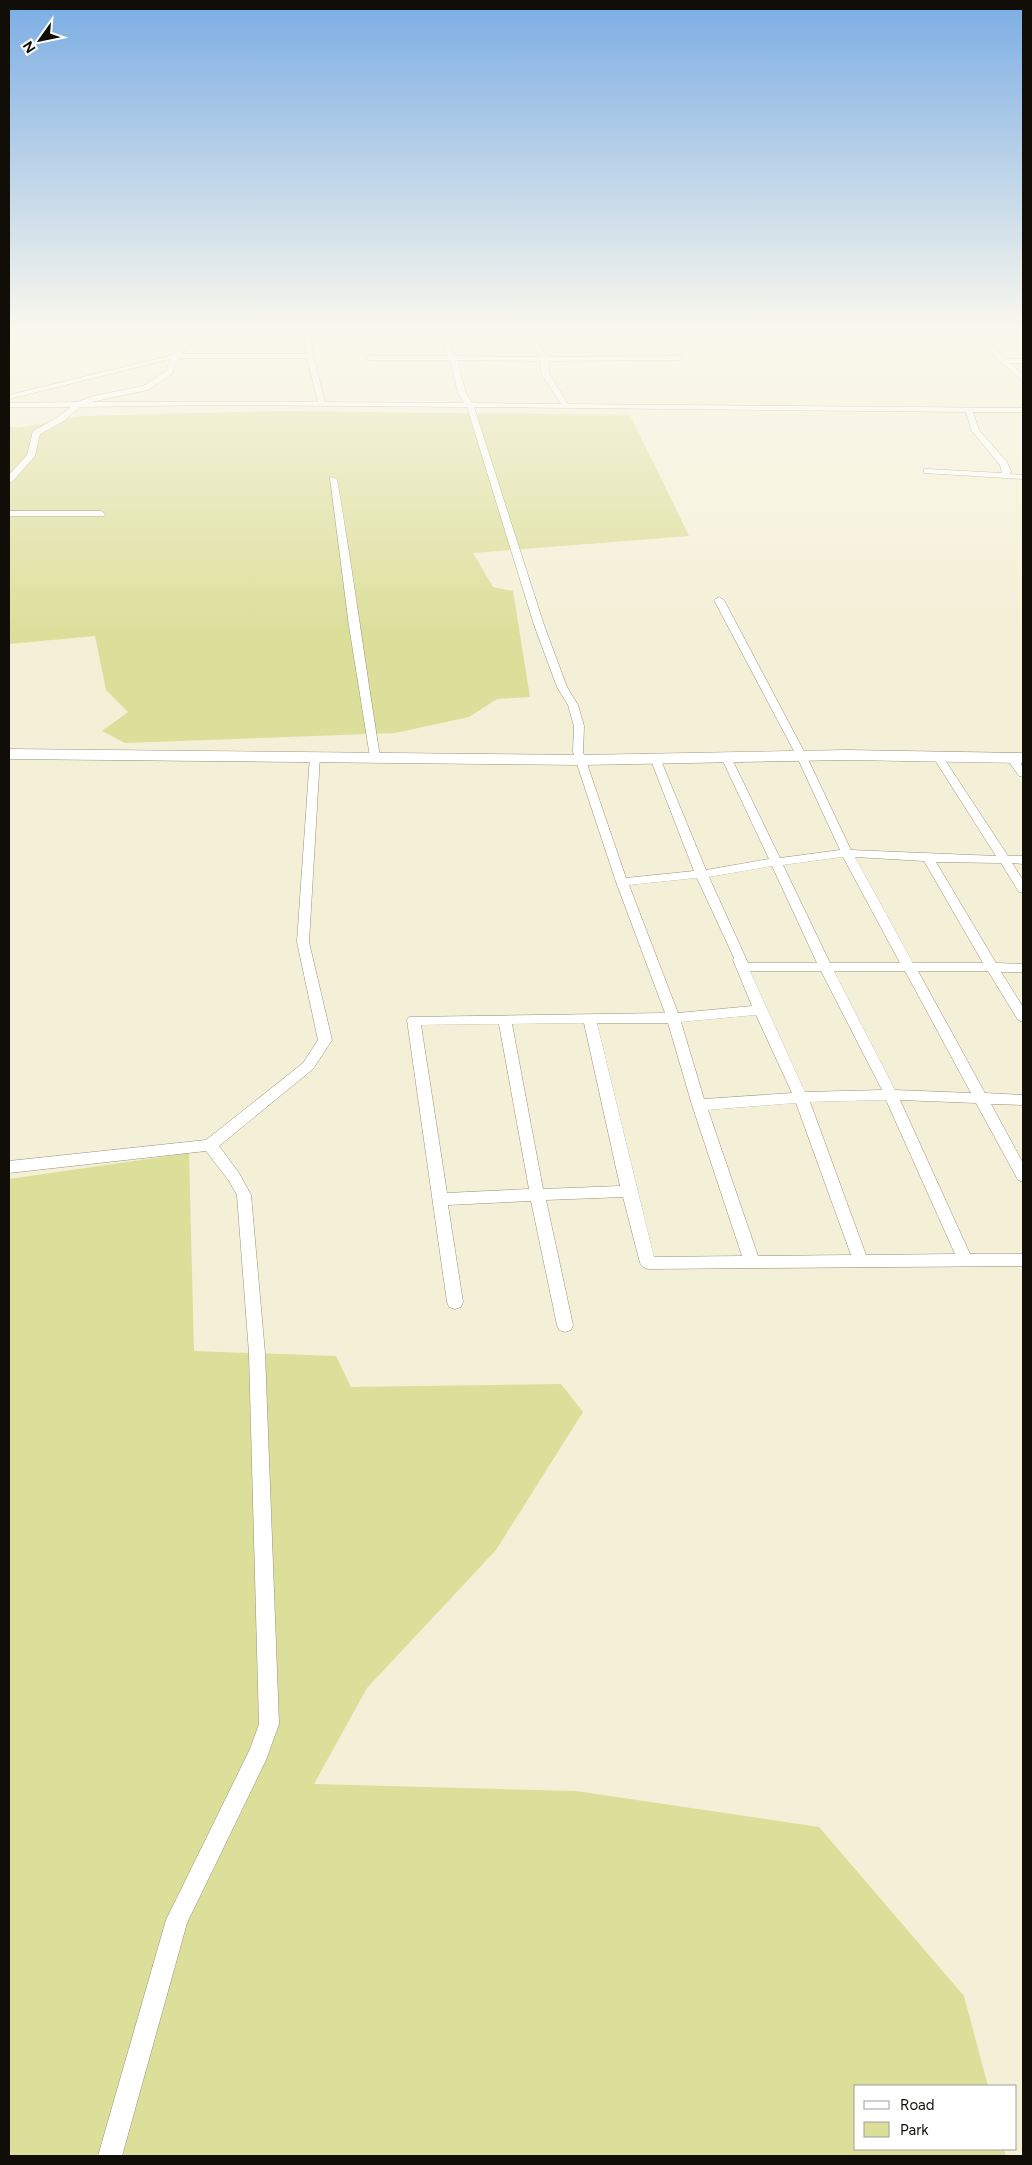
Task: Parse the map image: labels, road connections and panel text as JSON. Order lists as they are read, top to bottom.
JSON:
{
  "legend": ["Road", "Park"],
  "north": "bottom left"
}
